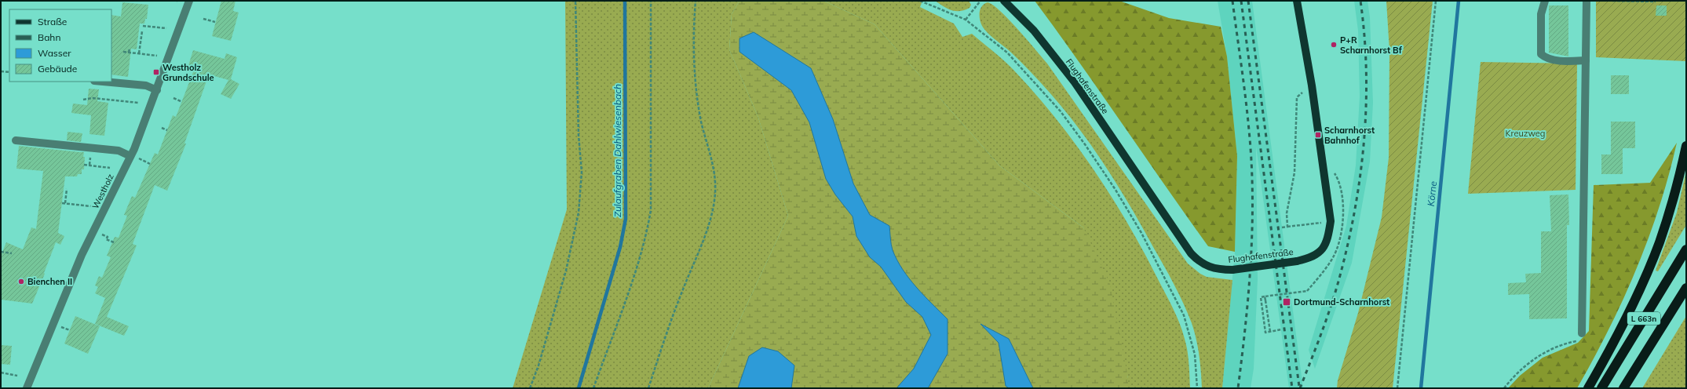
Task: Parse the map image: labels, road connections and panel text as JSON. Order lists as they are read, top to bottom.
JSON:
{
  "streets": {
    "highway": ["L 663n"],
    "main road": ["Flughafenstraße"],
    "street": ["Westholz"]
  },
  "water": ["Zulaufgraben Dahlwiesenbach", "Körne"],
  "parks": ["Kreuzweg"],
  "places": {
    "other": ["P+R Scharnhorst Bf", "Bienchen II"],
    "transit": ["Westholz Grundschule", "Scharnhorst Bahnhof", "Dortmund-Scharnhorst"]
  },
  "legend": [
    "Straße",
    "Bahn",
    "Wasser",
    "Gebäude"
  ]
}
